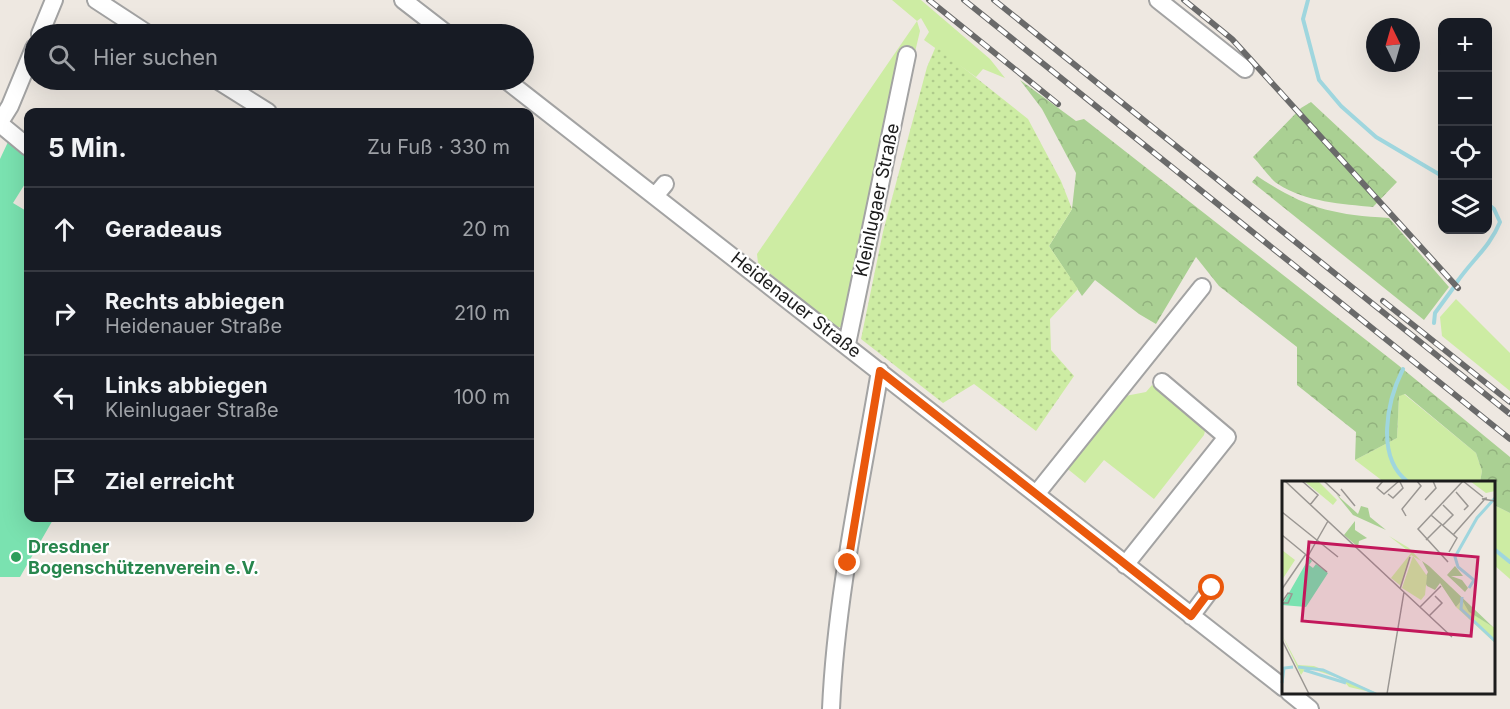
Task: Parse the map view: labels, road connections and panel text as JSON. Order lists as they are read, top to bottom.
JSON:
{
  "streets": {
    "street": ["Kleinlugaer Straße", "Heidenauer Straße"]
  },
  "crossings": [
    ["Kleinlugaer Straße", "Heidenauer Straße"]
  ],
  "places": ["Dresdner Bogenschützenverein e.V."],
  "north": "top",
  "page": {
    "map_buttons": ["+", "−"],
    "search": "Hier suchen",
    "heading": ["5 Min.", "Zu Fuß · 330 m"],
    "list": [
      ["Geradeaus", "20 m"],
      ["Rechts abbiegen", "Heidenauer Straße", "210 m"],
      ["Links abbiegen", "Kleinlugaer Straße", "100 m"],
      "Ziel erreicht"
    ]
  }
}
